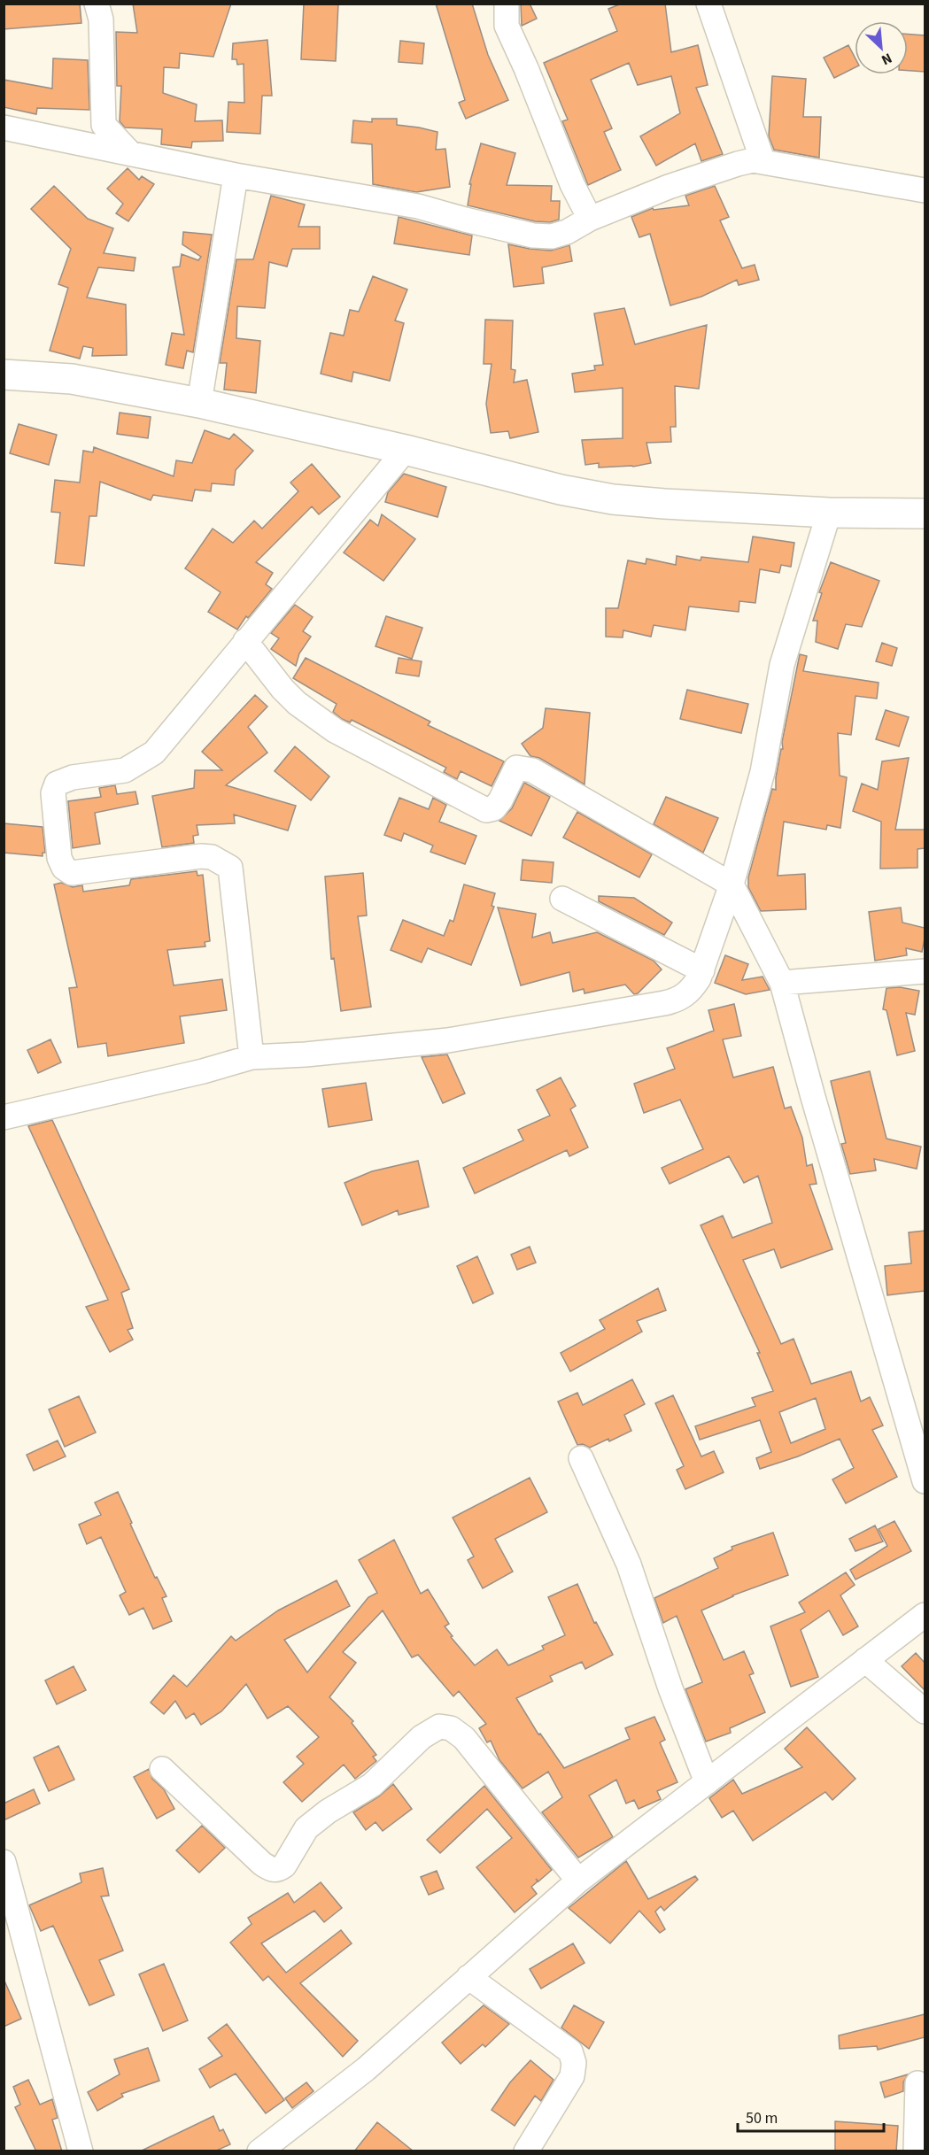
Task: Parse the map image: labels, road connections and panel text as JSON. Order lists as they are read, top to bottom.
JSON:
{
  "scale_bar": "50 m",
  "north": "bottom right"
}
